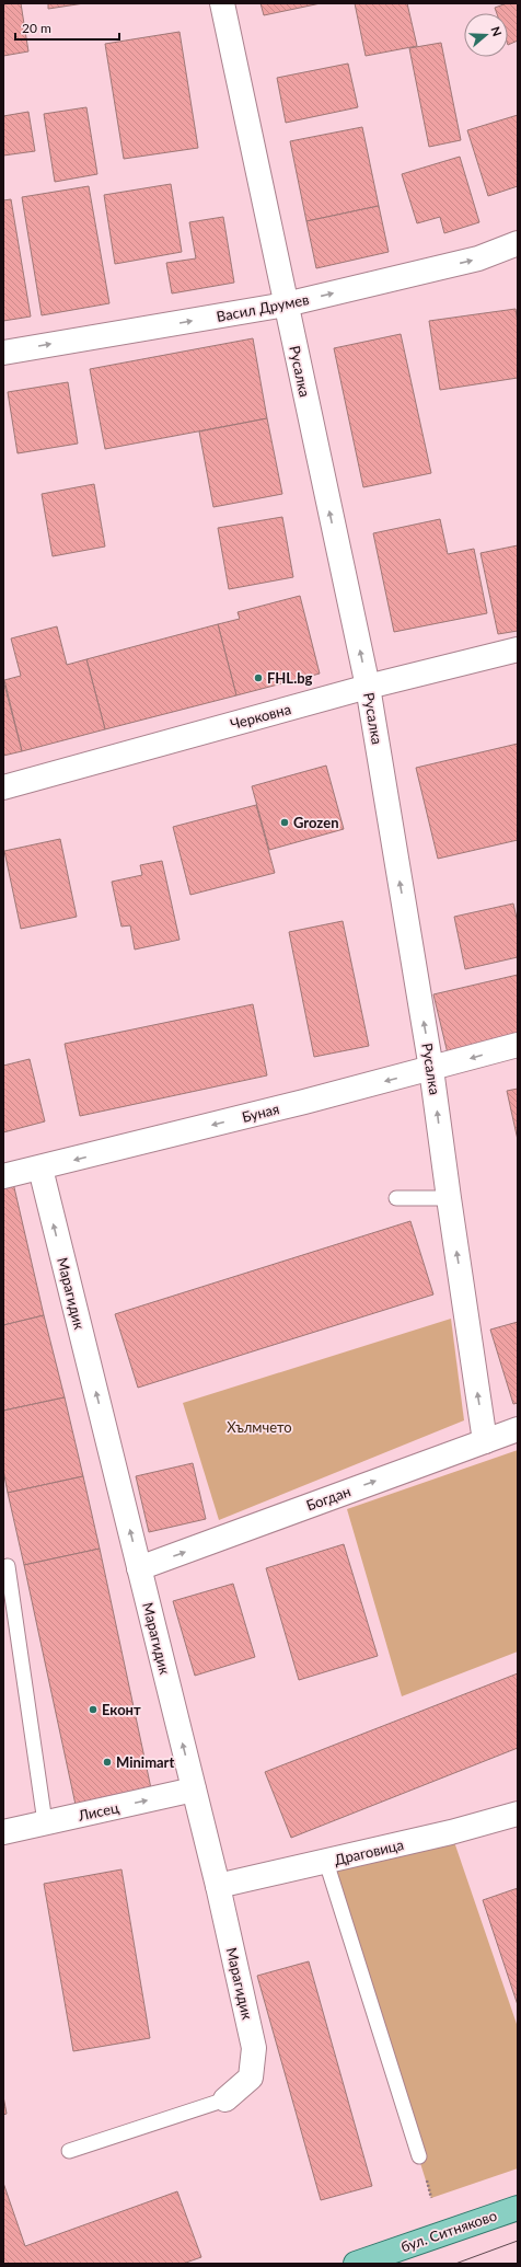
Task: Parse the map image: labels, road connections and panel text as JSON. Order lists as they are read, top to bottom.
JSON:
{
  "streets": {
    "main road": ["бул. Ситняково"],
    "street": [
      "Васил Друмев",
      "Русалка",
      "Черковна",
      "Буная",
      "Марагидик",
      "Богдан",
      "Лисец",
      "Драговица"
    ]
  },
  "crossings": [
    ["Васил Друмев", "Русалка"],
    ["Русалка", "Черковна"],
    ["Русалка", "Буная"],
    ["Русалка", "Богдан"],
    ["Буная", "Марагидик"],
    ["Марагидик", "Богдан"],
    ["Марагидик", "Лисец"],
    ["Марагидик", "Драговица"]
  ],
  "one_way": [
    "Васил Друмев",
    "Русалка",
    "Буная",
    "Марагидик",
    "Богдан",
    "Лисец"
  ],
  "parks": ["Хълмчето"],
  "places": [
    "FHL.bg",
    "Grozen",
    "Еконт",
    "Minimart"
  ],
  "scale_bar": "20 m",
  "north": "right"
}
